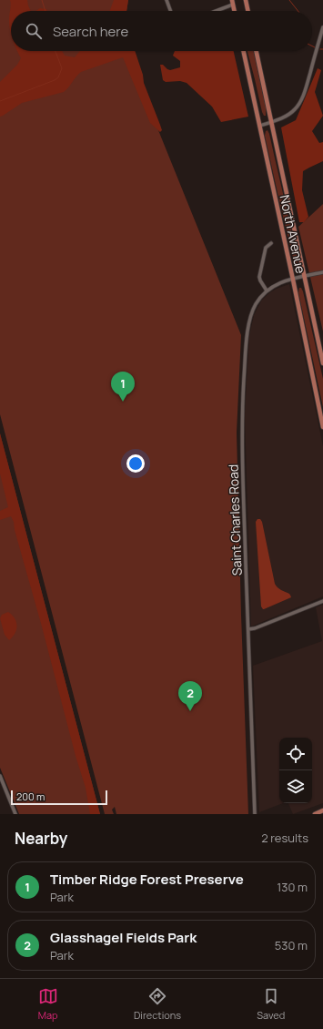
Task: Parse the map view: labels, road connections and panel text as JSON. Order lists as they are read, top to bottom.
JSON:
{
  "streets": {
    "main road": ["North Avenue"],
    "street": ["Saint Charles Road"]
  },
  "crossings": [
    ["North Avenue", "Saint Charles Road"]
  ],
  "scale_bar": "200 m",
  "page": {
    "search": "Search here",
    "pins": ["1", "2"],
    "scale": "200 m",
    "heading": ["Nearby", "2 results"],
    "list": [
      {
        "mark": "1",
        "name": "Timber Ridge Forest Preserve",
        "note": "Park",
        "value": "130 m"
      },
      {
        "mark": "2",
        "name": "Glasshagel Fields Park",
        "note": "Park",
        "value": "530 m"
      }
    ],
    "nav": ["Map", "Directions", "Saved"]
  }
}
